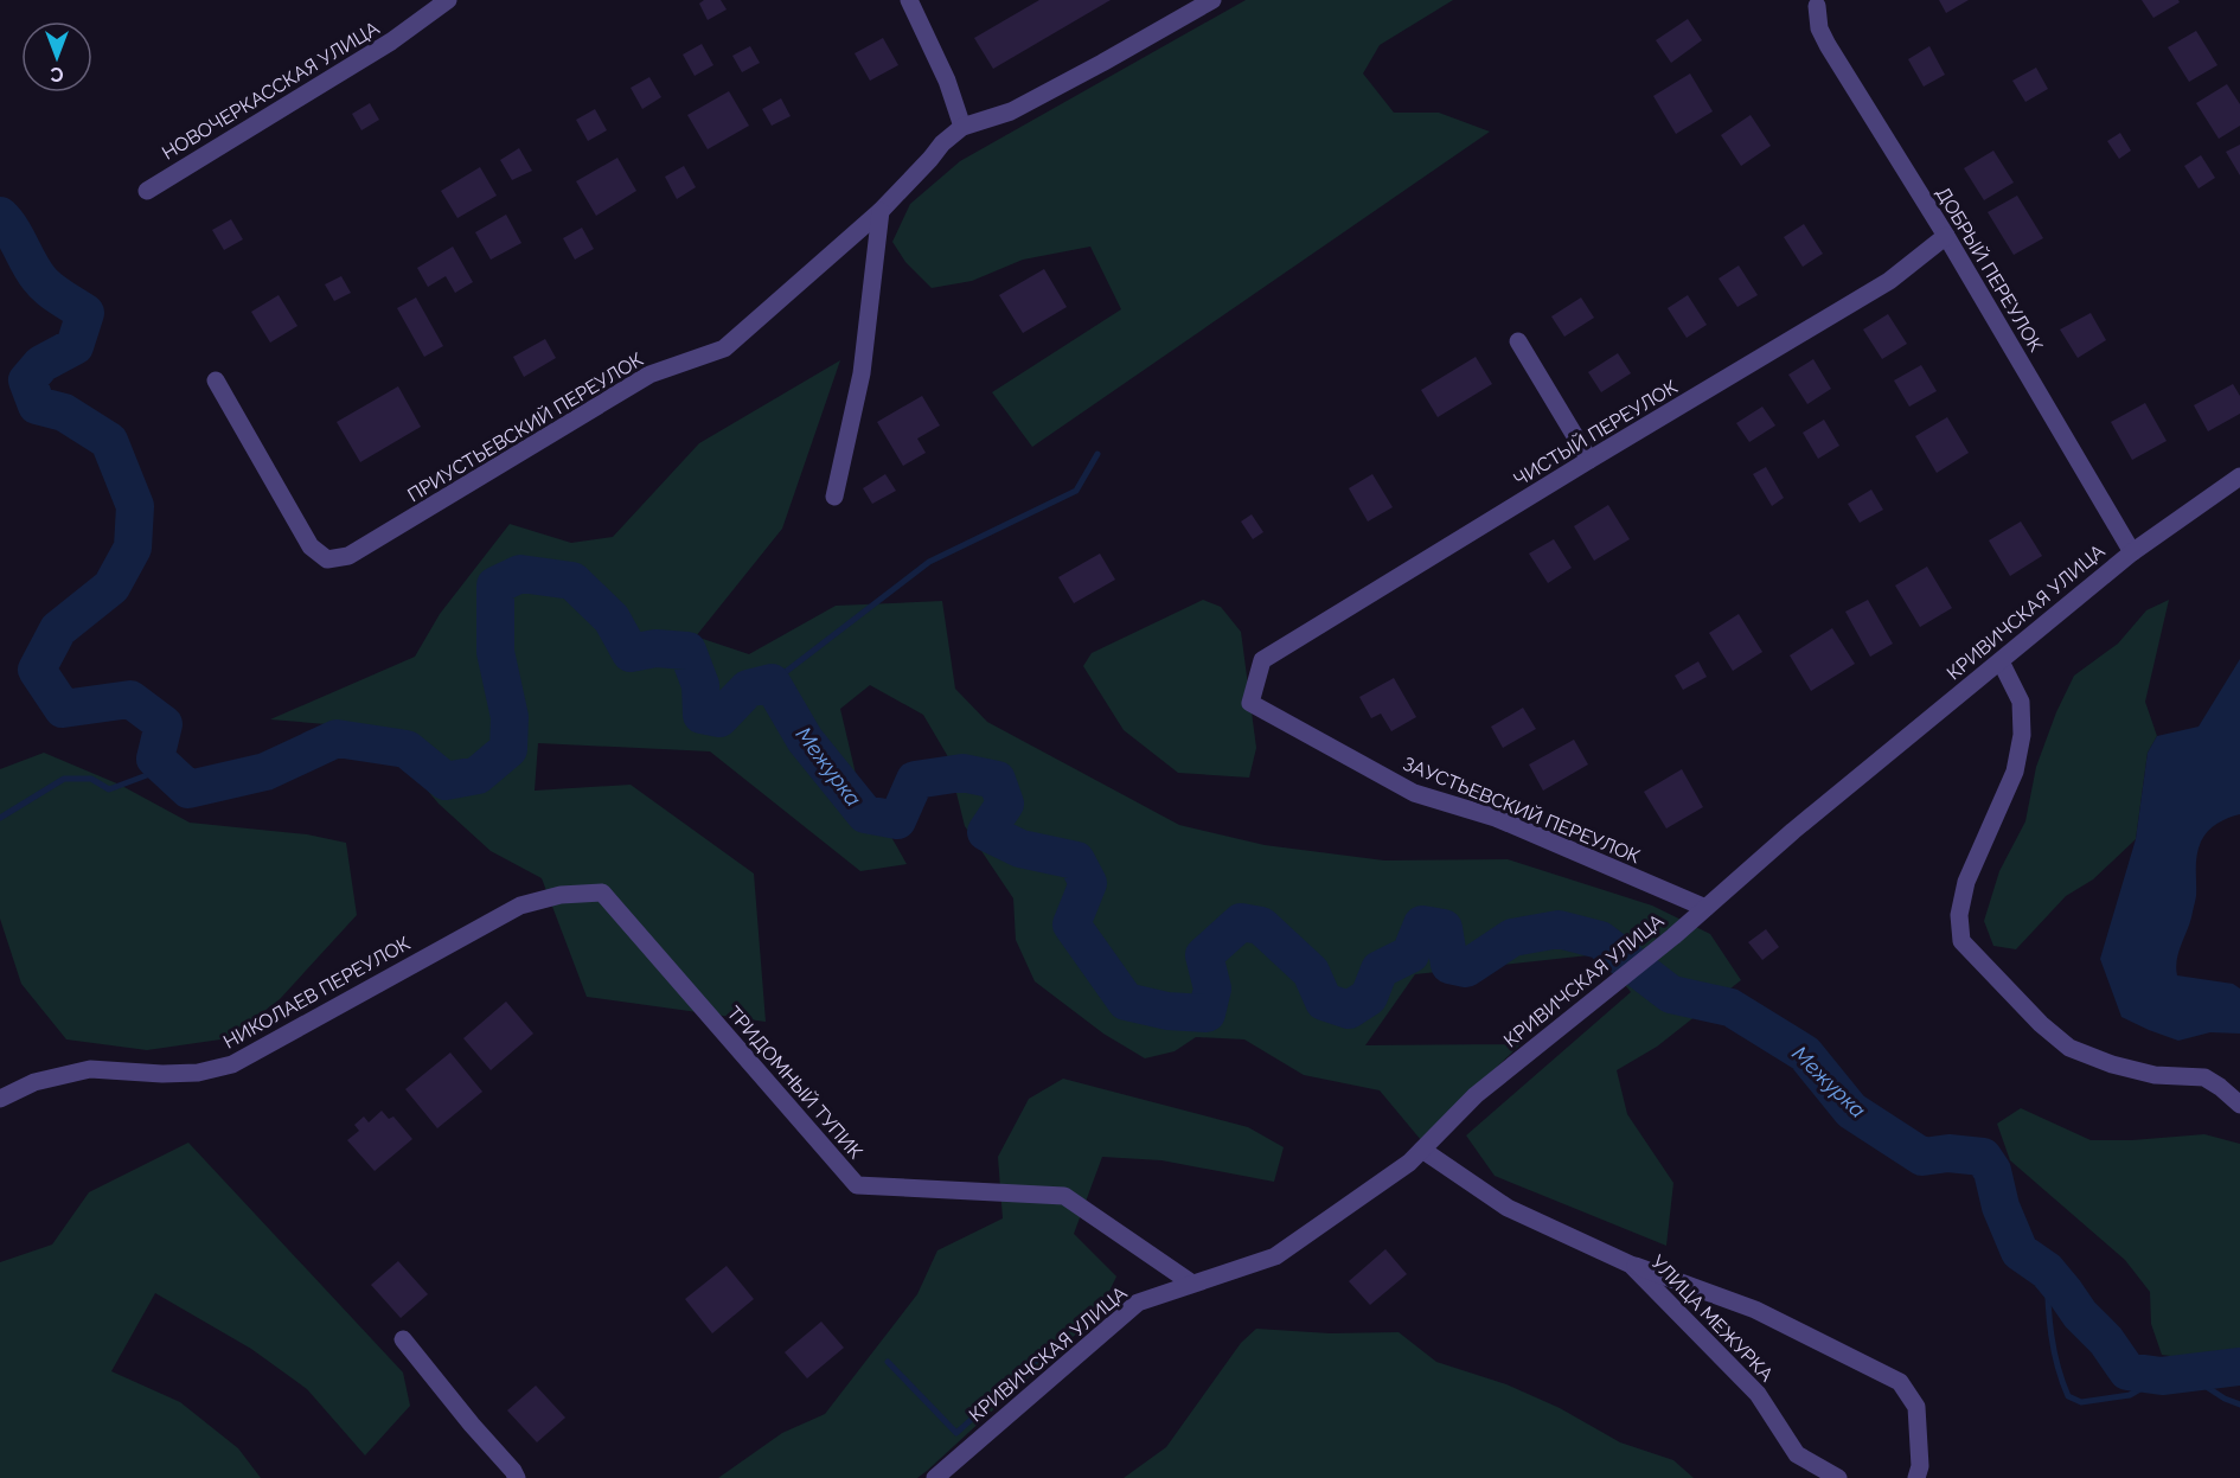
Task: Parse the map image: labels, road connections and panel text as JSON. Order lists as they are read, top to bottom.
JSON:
{
  "streets": {
    "street": [
      "НОВОЧЕРКАССКАЯ УЛИЦА",
      "ДОБРЫЙ ПЕРЕУЛОК",
      "ПРИУСТЬЕВСКИЙ ПЕРЕУЛОК",
      "ЧИСТЫЙ ПЕРЕУЛОК",
      "КРИВИЧСКАЯ УЛИЦА",
      "ЗАУСТЬЕВСКИЙ ПЕРЕУЛОК",
      "НИКОЛАЕВ ПЕРЕУЛОК",
      "ТРИДОМНЫЙ ТУПИК",
      "УЛИЦА МЕЖУРКА"
    ]
  },
  "crossings": [
    ["ДОБРЫЙ ПЕРЕУЛОК", "ЧИСТЫЙ ПЕРЕУЛОК"],
    ["ДОБРЫЙ ПЕРЕУЛОК", "КРИВИЧСКАЯ УЛИЦА"],
    ["ЧИСТЫЙ ПЕРЕУЛОК", "ЗАУСТЬЕВСКИЙ ПЕРЕУЛОК"],
    ["КРИВИЧСКАЯ УЛИЦА", "ЗАУСТЬЕВСКИЙ ПЕРЕУЛОК"],
    ["КРИВИЧСКАЯ УЛИЦА", "ТРИДОМНЫЙ ТУПИК"],
    ["КРИВИЧСКАЯ УЛИЦА", "УЛИЦА МЕЖУРКА"],
    ["НИКОЛАЕВ ПЕРЕУЛОК", "ТРИДОМНЫЙ ТУПИК"]
  ],
  "water": ["Межурка"],
  "north": "bottom"
}
